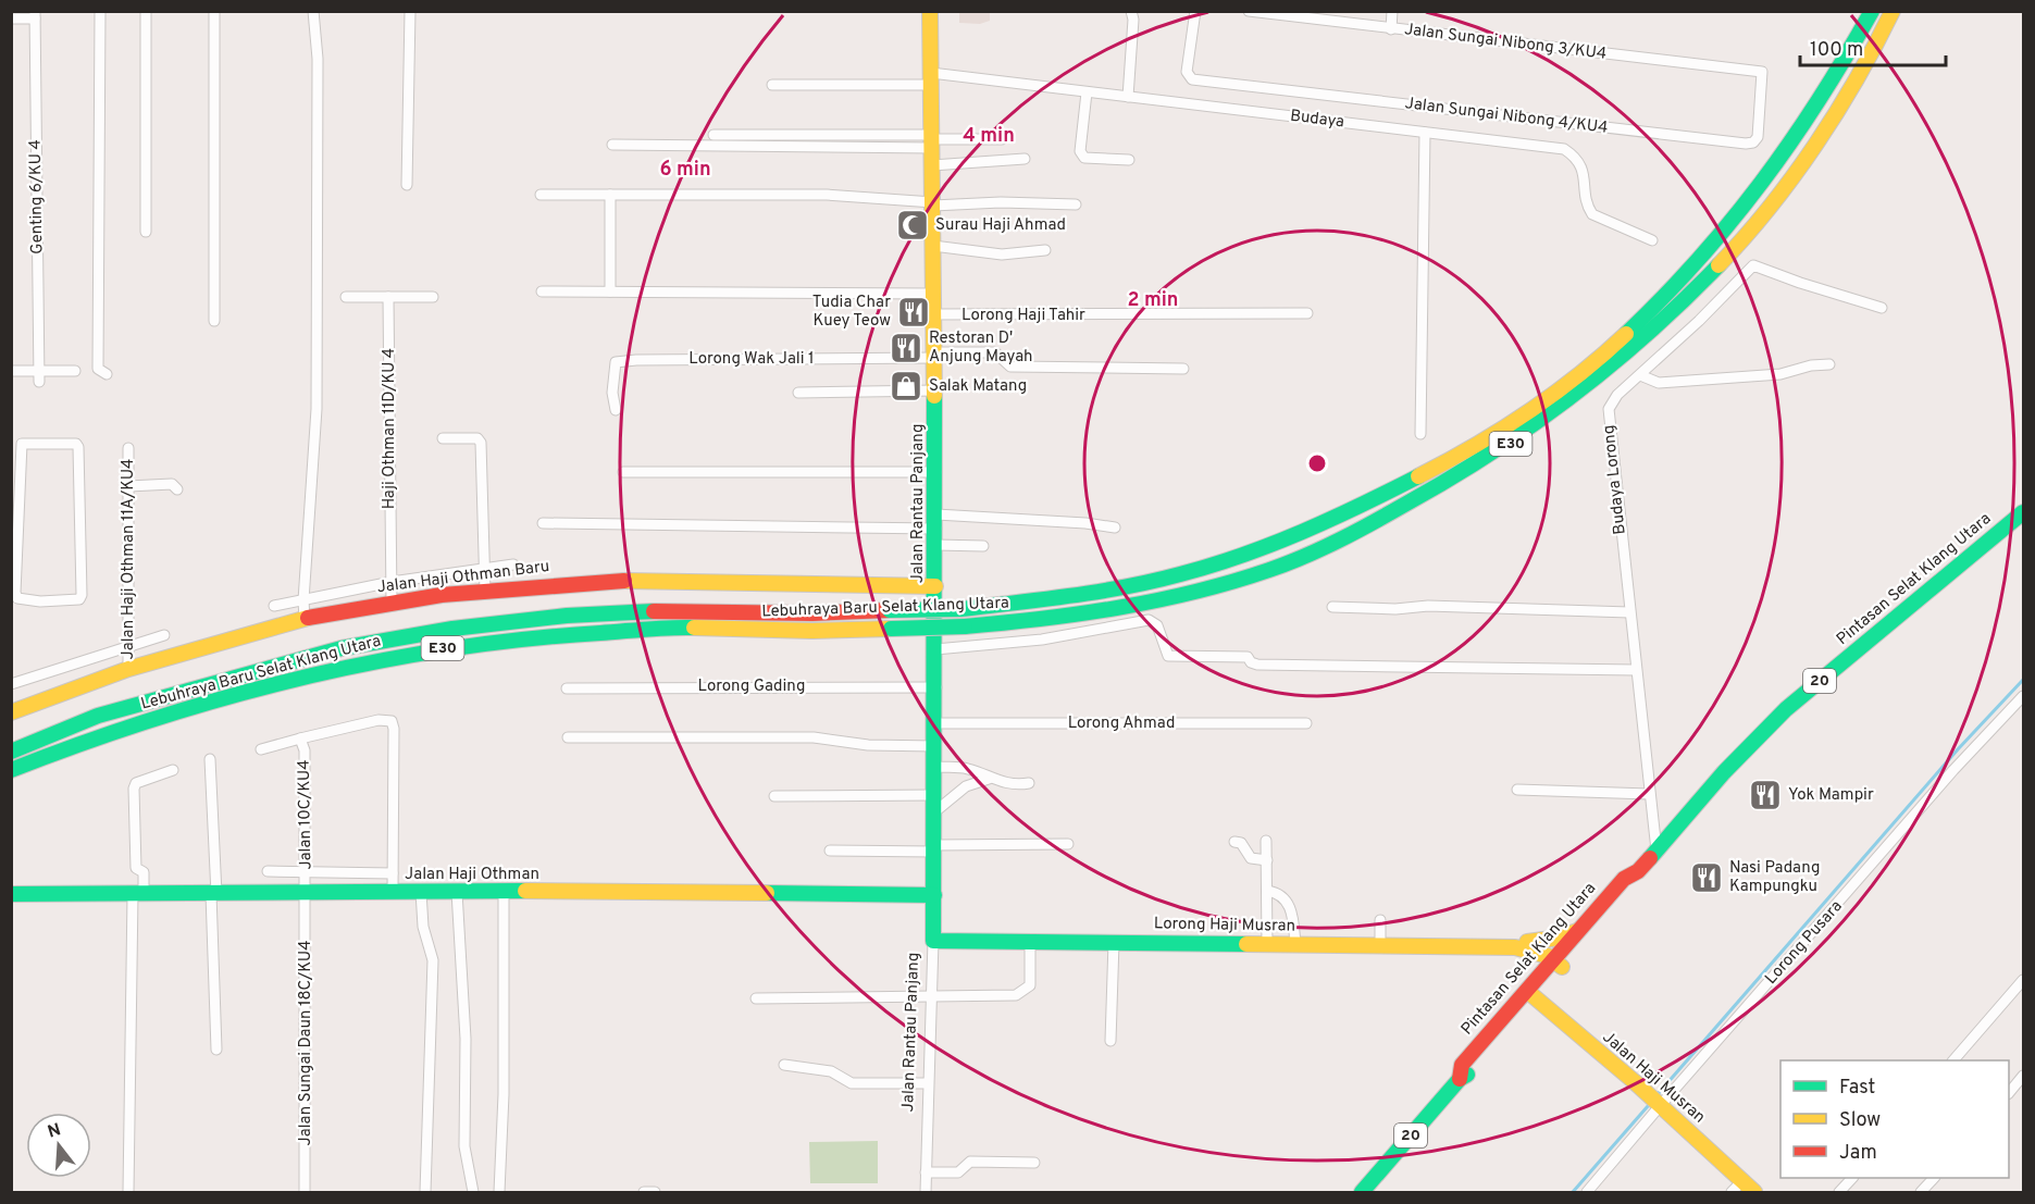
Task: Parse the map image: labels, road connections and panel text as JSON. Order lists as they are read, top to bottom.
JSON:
{
  "streets": {
    "main road": [
      "E30",
      "Jalan Rantau Panjang",
      "Jalan Haji Othman Baru",
      "Pintasan Selat Klang Utara",
      "Lebuhraya Baru Selat Klang Utara",
      "20",
      "Jalan Haji Othman",
      "Lorong Haji Musran",
      "Jalan Haji Musran"
    ],
    "street": [
      "Jalan Sungai Nibong 3/KU4",
      "Jalan Sungai Nibong 4/KU4",
      "Budaya",
      "Genting 6/KU 4",
      "Lorong Haji Tahir",
      "Lorong Wak Jali 1",
      "Haji Othman 11D/KU 4",
      "Budaya Lorong",
      "Jalan Haji Othman 11A/KU4",
      "Lorong Gading",
      "Lorong Ahmad",
      "Jalan 10C/KU4",
      "Lorong Pusara",
      "Jalan Sungai Daun 18C/KU4"
    ]
  },
  "crossings": [
    ["Jalan Sungai Nibong 3/KU4", "Jalan Sungai Nibong 4/KU4"],
    ["Budaya", "Jalan Rantau Panjang"],
    ["Lorong Haji Tahir", "Jalan Rantau Panjang"],
    ["Lorong Wak Jali 1", "Jalan Rantau Panjang"],
    ["Haji Othman 11D/KU 4", "Jalan Haji Othman Baru"],
    ["Budaya Lorong", "Pintasan Selat Klang Utara"],
    ["Jalan Rantau Panjang", "Jalan Haji Othman Baru"],
    ["Jalan Rantau Panjang", "Lorong Gading"],
    ["Jalan Rantau Panjang", "Lorong Ahmad"],
    ["Jalan Rantau Panjang", "Jalan Haji Othman"],
    ["Jalan Rantau Panjang", "Lorong Haji Musran"],
    ["Jalan Haji Othman 11A/KU4", "Jalan Haji Othman Baru"],
    ["Pintasan Selat Klang Utara", "Lorong Haji Musran"],
    ["Pintasan Selat Klang Utara", "Jalan Haji Musran"],
    ["Jalan 10C/KU4", "Jalan Haji Othman"],
    ["Jalan 10C/KU4", "Jalan Sungai Daun 18C/KU4"],
    ["Jalan Haji Othman", "Jalan Sungai Daun 18C/KU4"],
    ["Lorong Pusara", "Jalan Haji Musran"]
  ],
  "places": {
    "mosque": ["Surau Haji Ahmad"],
    "restaurant": [
      "Tudia Char Kuey Teow",
      "Restoran D' Anjung Mayah",
      "Yok Mampir",
      "Nasi Padang Kampungku"
    ],
    "shop": ["Salak Matang"]
  },
  "legend": ["Fast", "Slow", "Jam"],
  "scale_bar": "100 m",
  "north": "top",
  "rings": ["4 min", "6 min", "2 min"]
}
